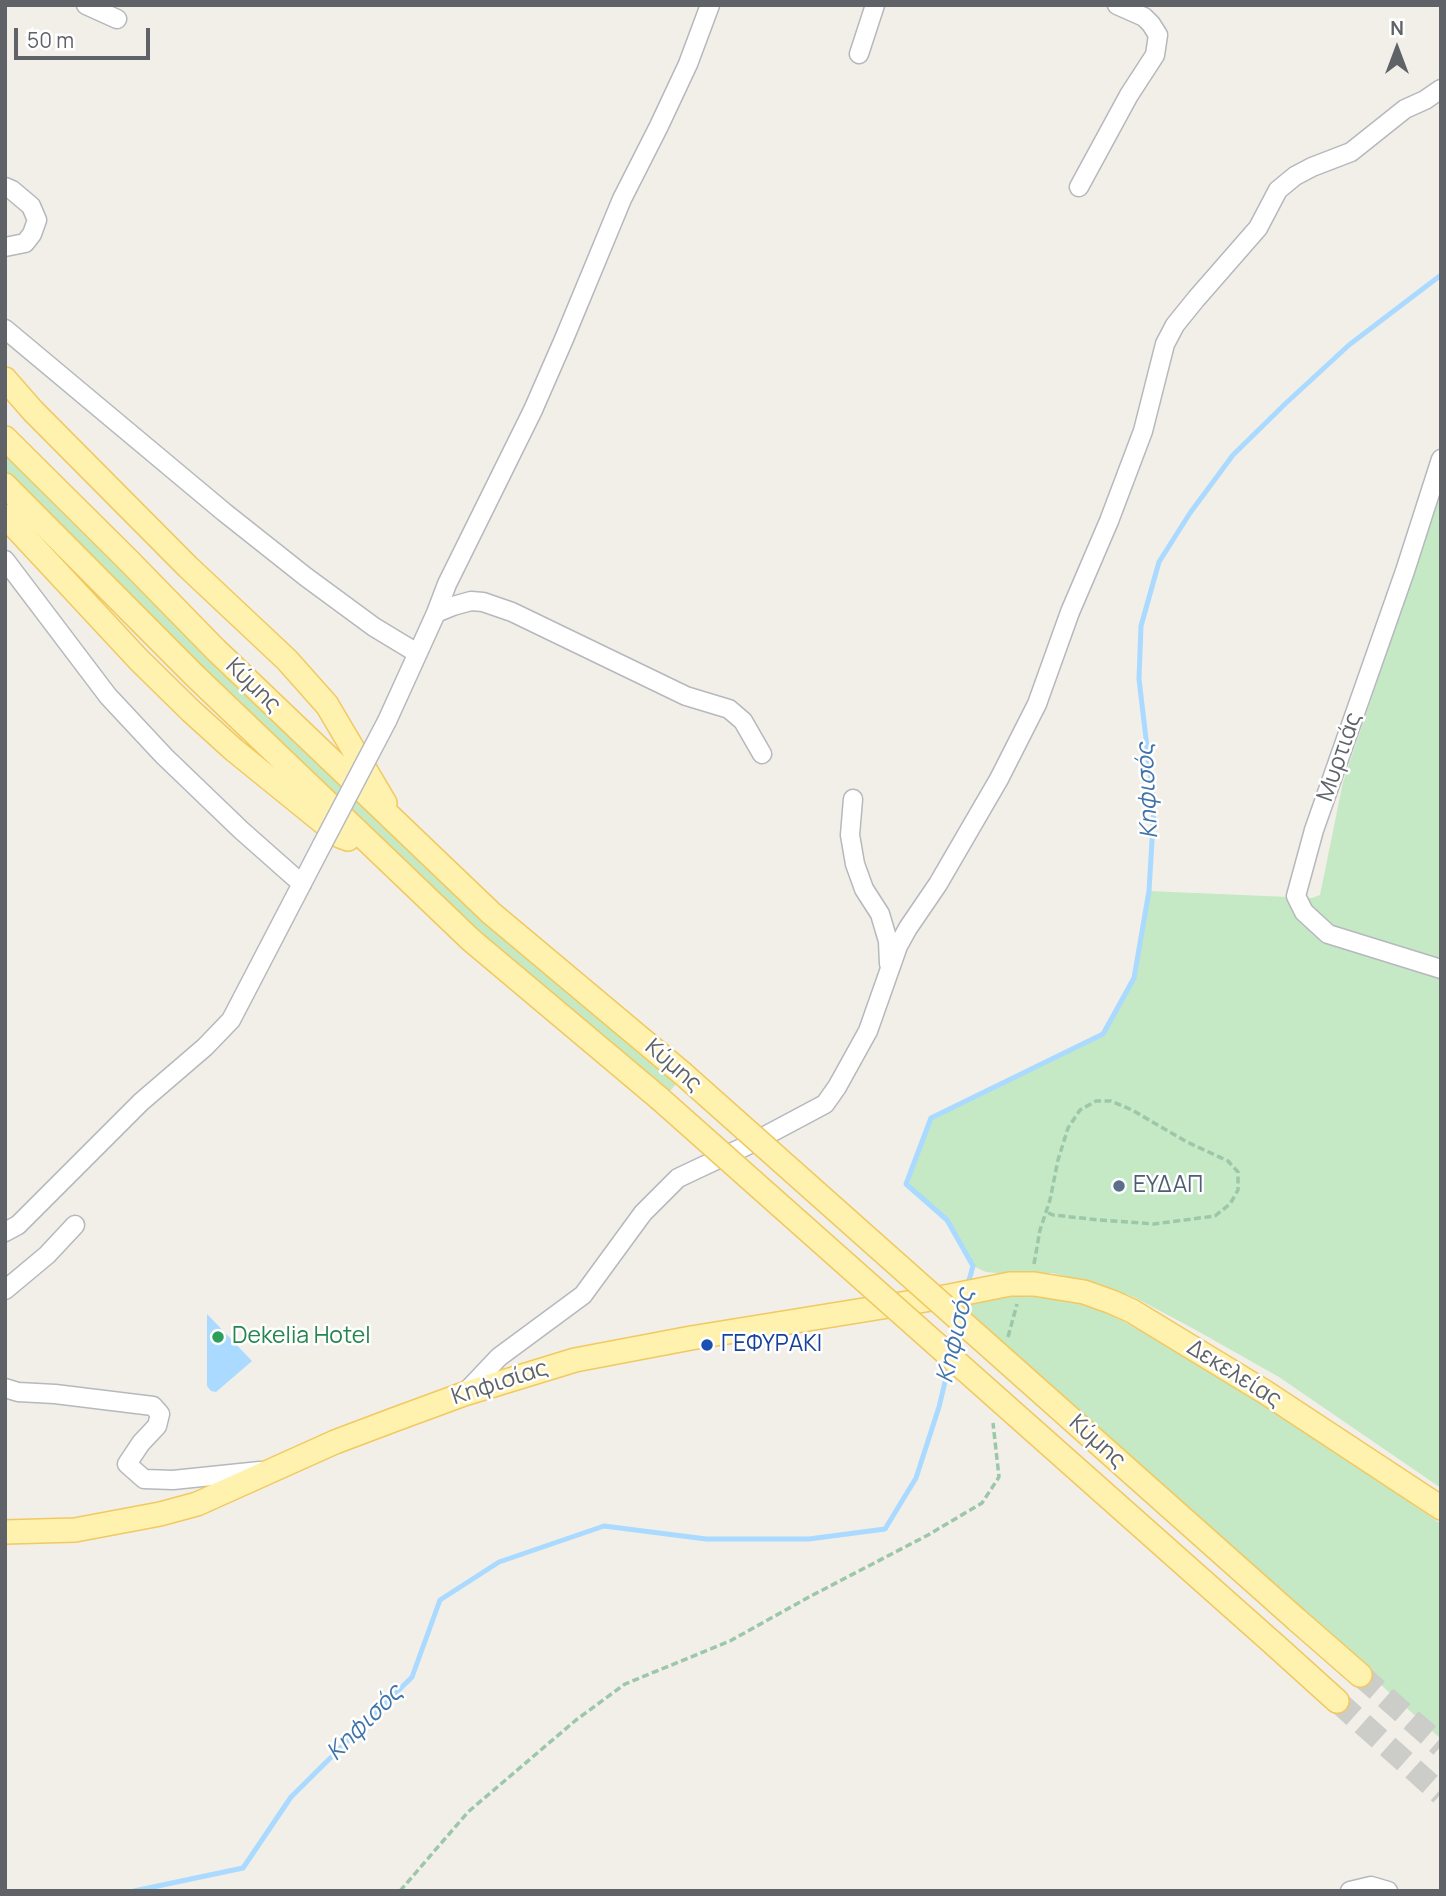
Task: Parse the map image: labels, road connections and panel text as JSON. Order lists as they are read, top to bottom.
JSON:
{
  "streets": {
    "main road": ["Κύμης", "Δεκελείας", "Κηφισίας"],
    "street": ["Μυρτιάς"]
  },
  "crossings": [
    ["Δεκελείας", "Κηφισίας"]
  ],
  "water": ["Κηφισός"],
  "places": ["ΕΥΔΑΠ", "Dekelia Hotel", "ΓΕΦΥΡΑΚΙ"],
  "scale_bar": "50 m",
  "north": "top"
}
